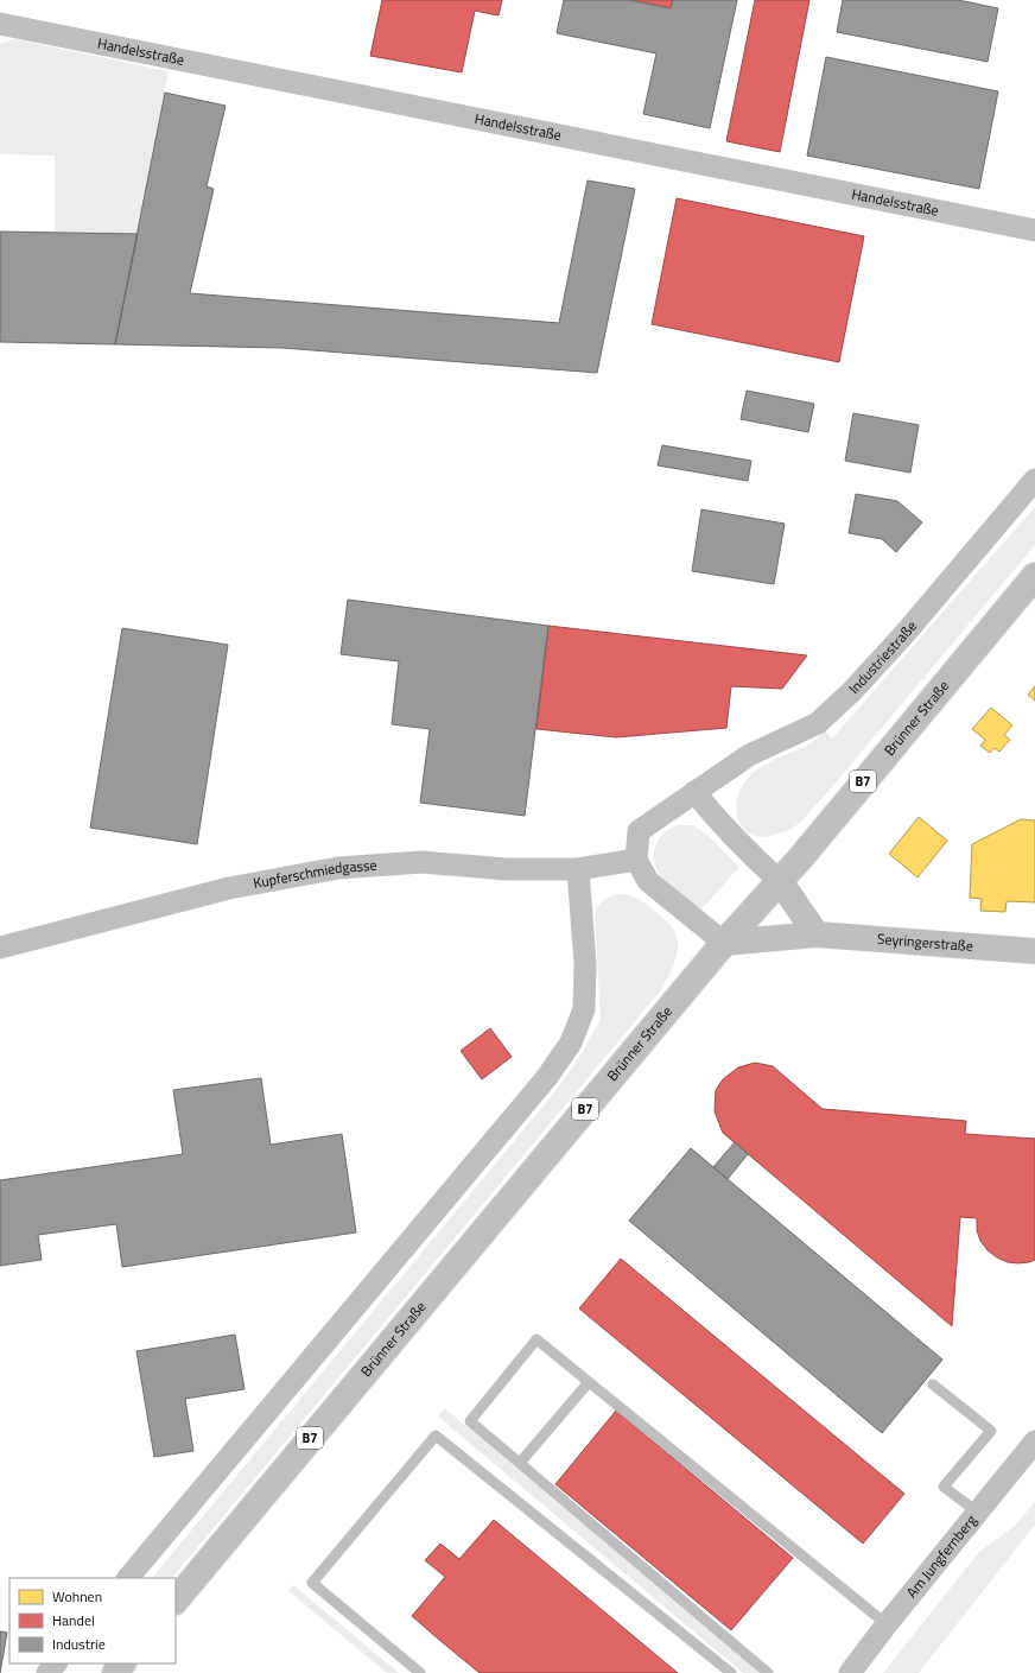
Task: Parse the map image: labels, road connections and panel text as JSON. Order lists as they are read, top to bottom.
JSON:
{
  "streets": {
    "main road": ["Brünner Straße", "B7", "Seyringerstraße"],
    "street": [
      "Handelsstraße",
      "Industriestraße",
      "Kupferschmiedgasse",
      "Am Jungfernberg"
    ]
  },
  "crossings": [
    ["Brünner Straße", "Seyringerstraße"]
  ],
  "legend": ["Wohnen", "Handel", "Industrie"]
}
